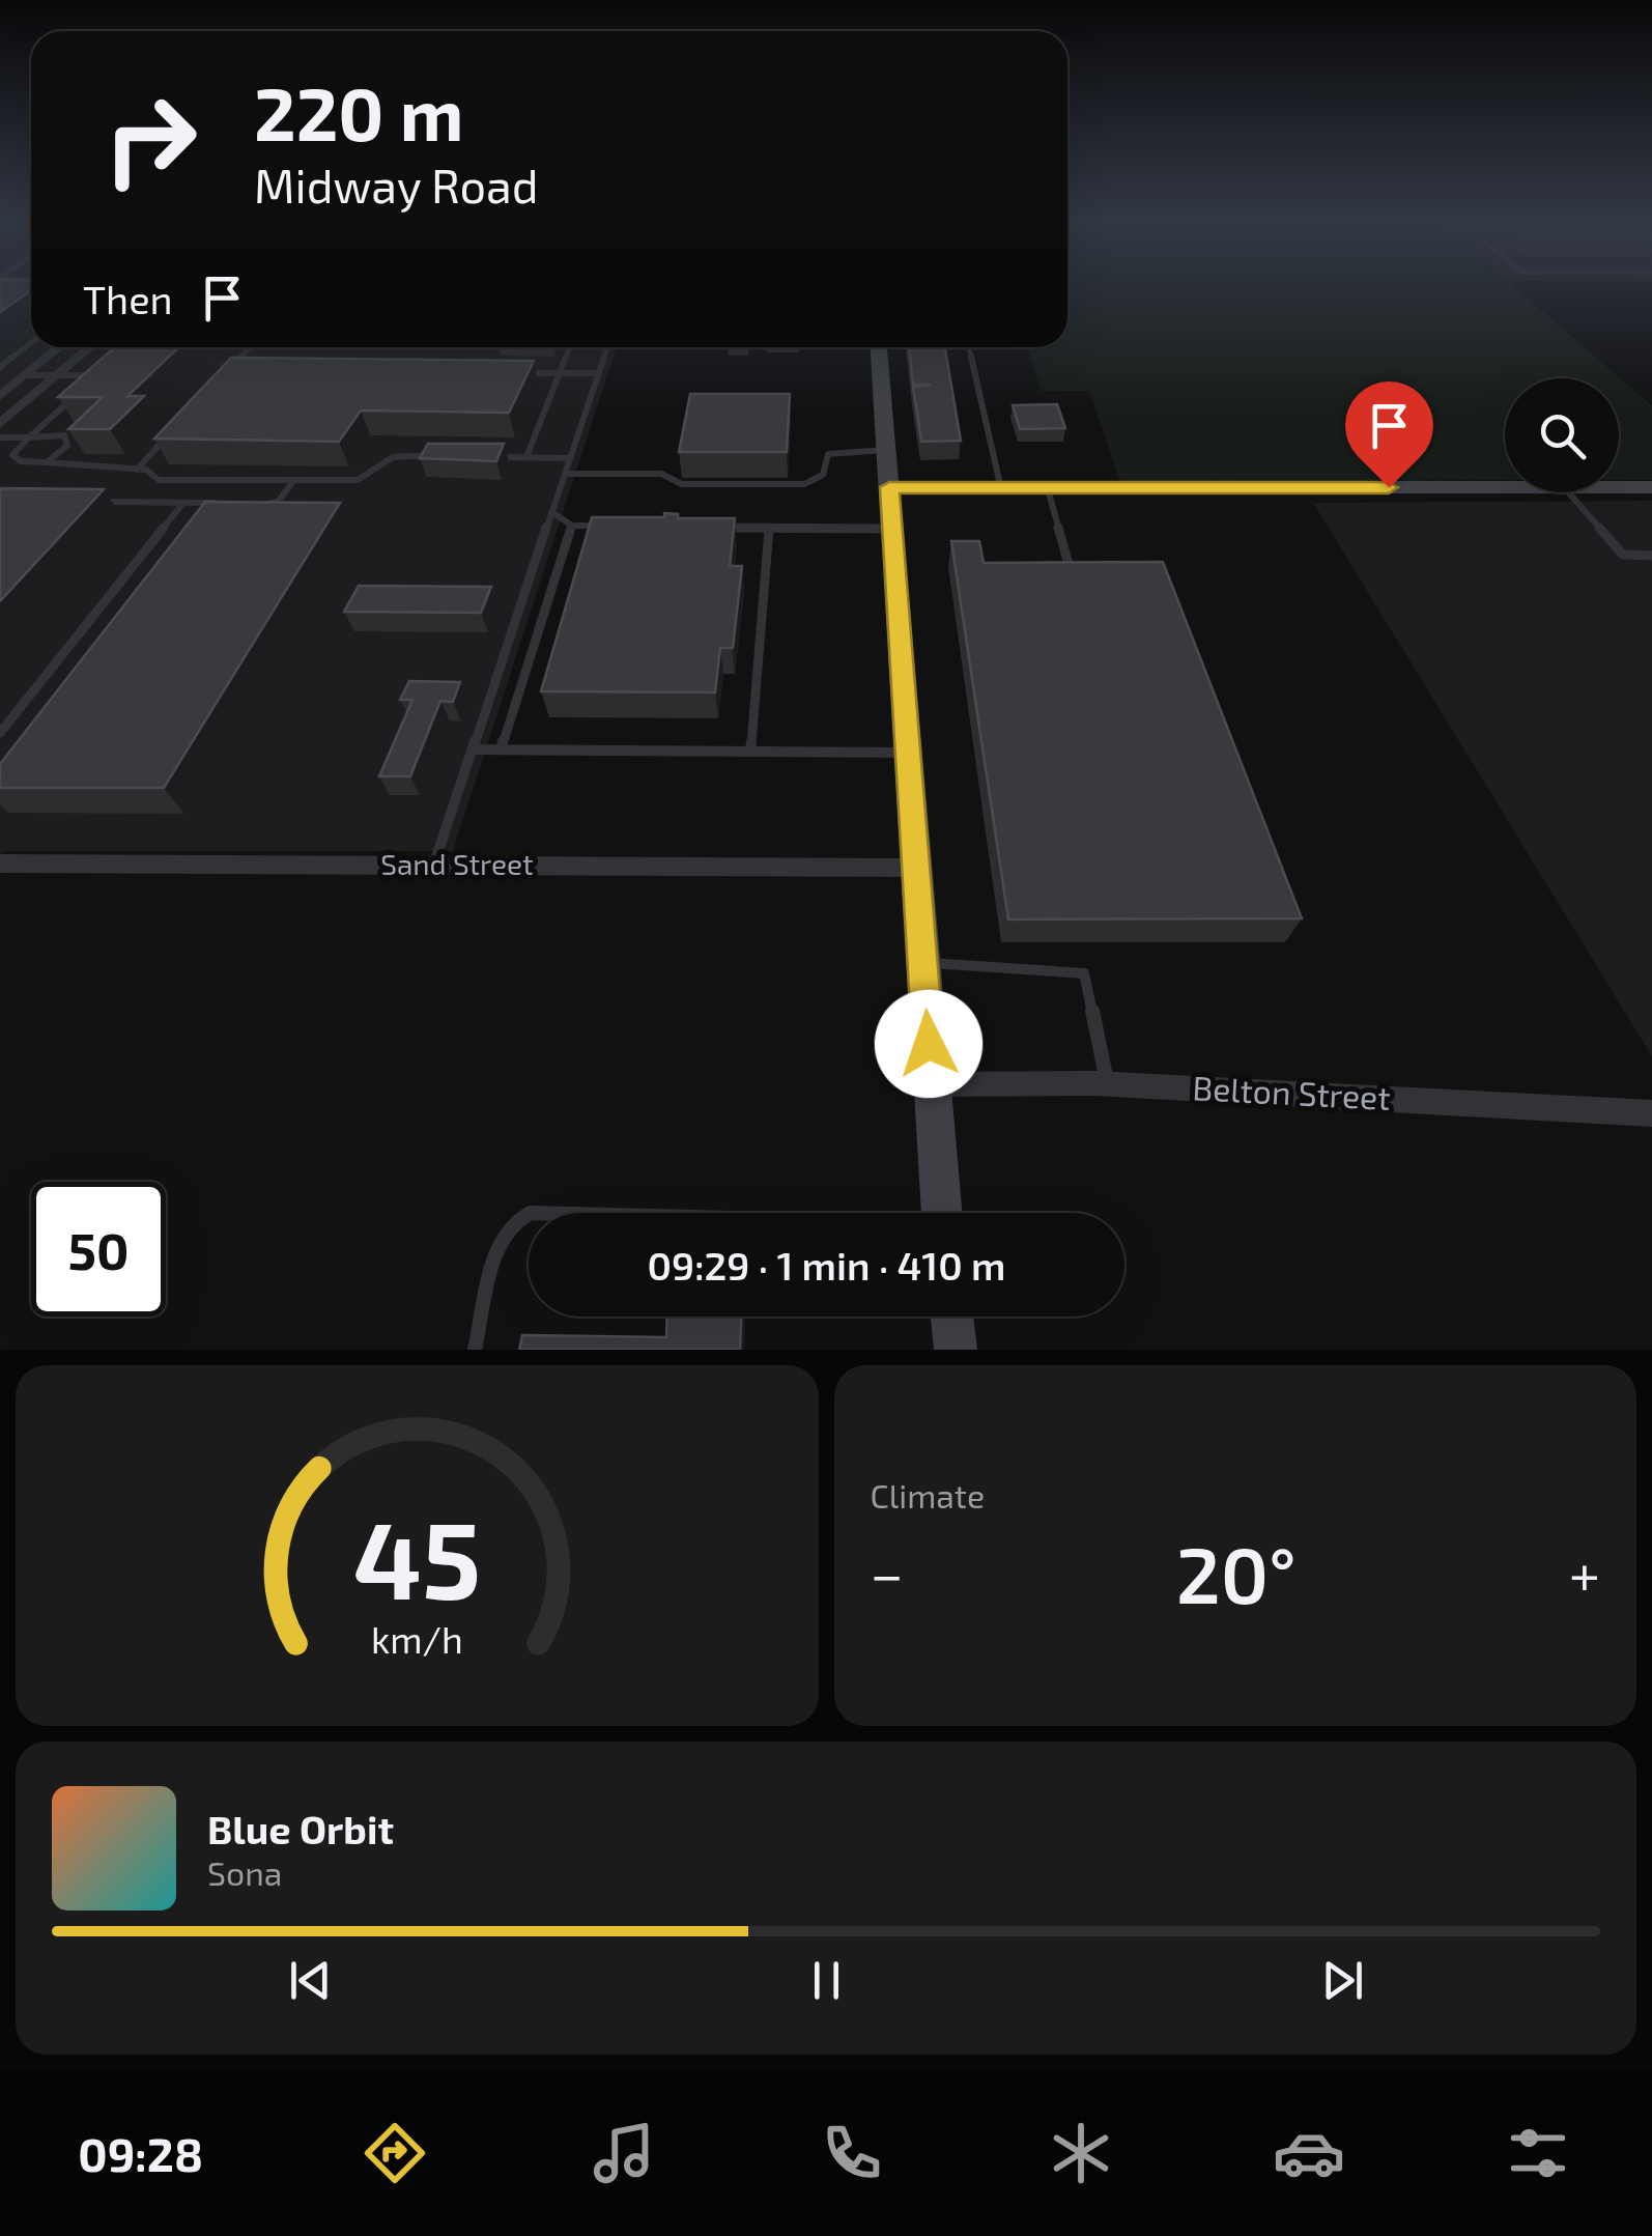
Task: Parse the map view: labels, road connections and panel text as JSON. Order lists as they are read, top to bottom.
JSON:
{
  "streets": {
    "street": ["Sand Street", "Belton Street"]
  },
  "page": {
    "turn": ["220 m", "Midway Road"],
    "then": "Then",
    "limit": "50",
    "trip": "09:29 · 1 min · 410 m",
    "tile": "Climate",
    "heat": ["−", "20°", "+"],
    "song": ["Blue Orbit", "Sona"],
    "tabs": "09:28",
    "gauge": ["45", "km/h"]
  }
}
